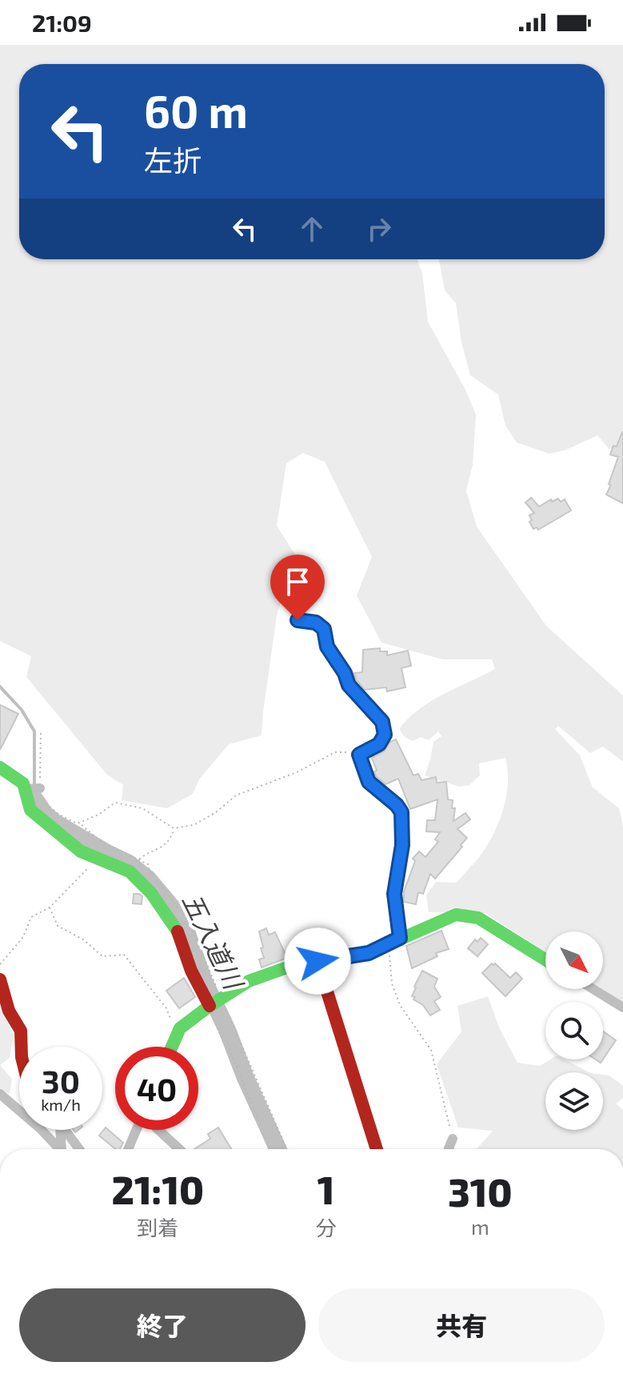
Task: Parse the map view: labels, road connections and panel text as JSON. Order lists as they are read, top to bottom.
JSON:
{
  "water": ["五入道川"],
  "north": "bottom right",
  "page": {
    "status": "21:09",
    "turn": ["60 m", "左折"],
    "speed": "30 km/h",
    "limit": "40",
    "eta": [
      "21:10",
      "到着",
      "1",
      "分",
      "310",
      "m"
    ],
    "buttons": ["終了", "共有"]
  }
}
